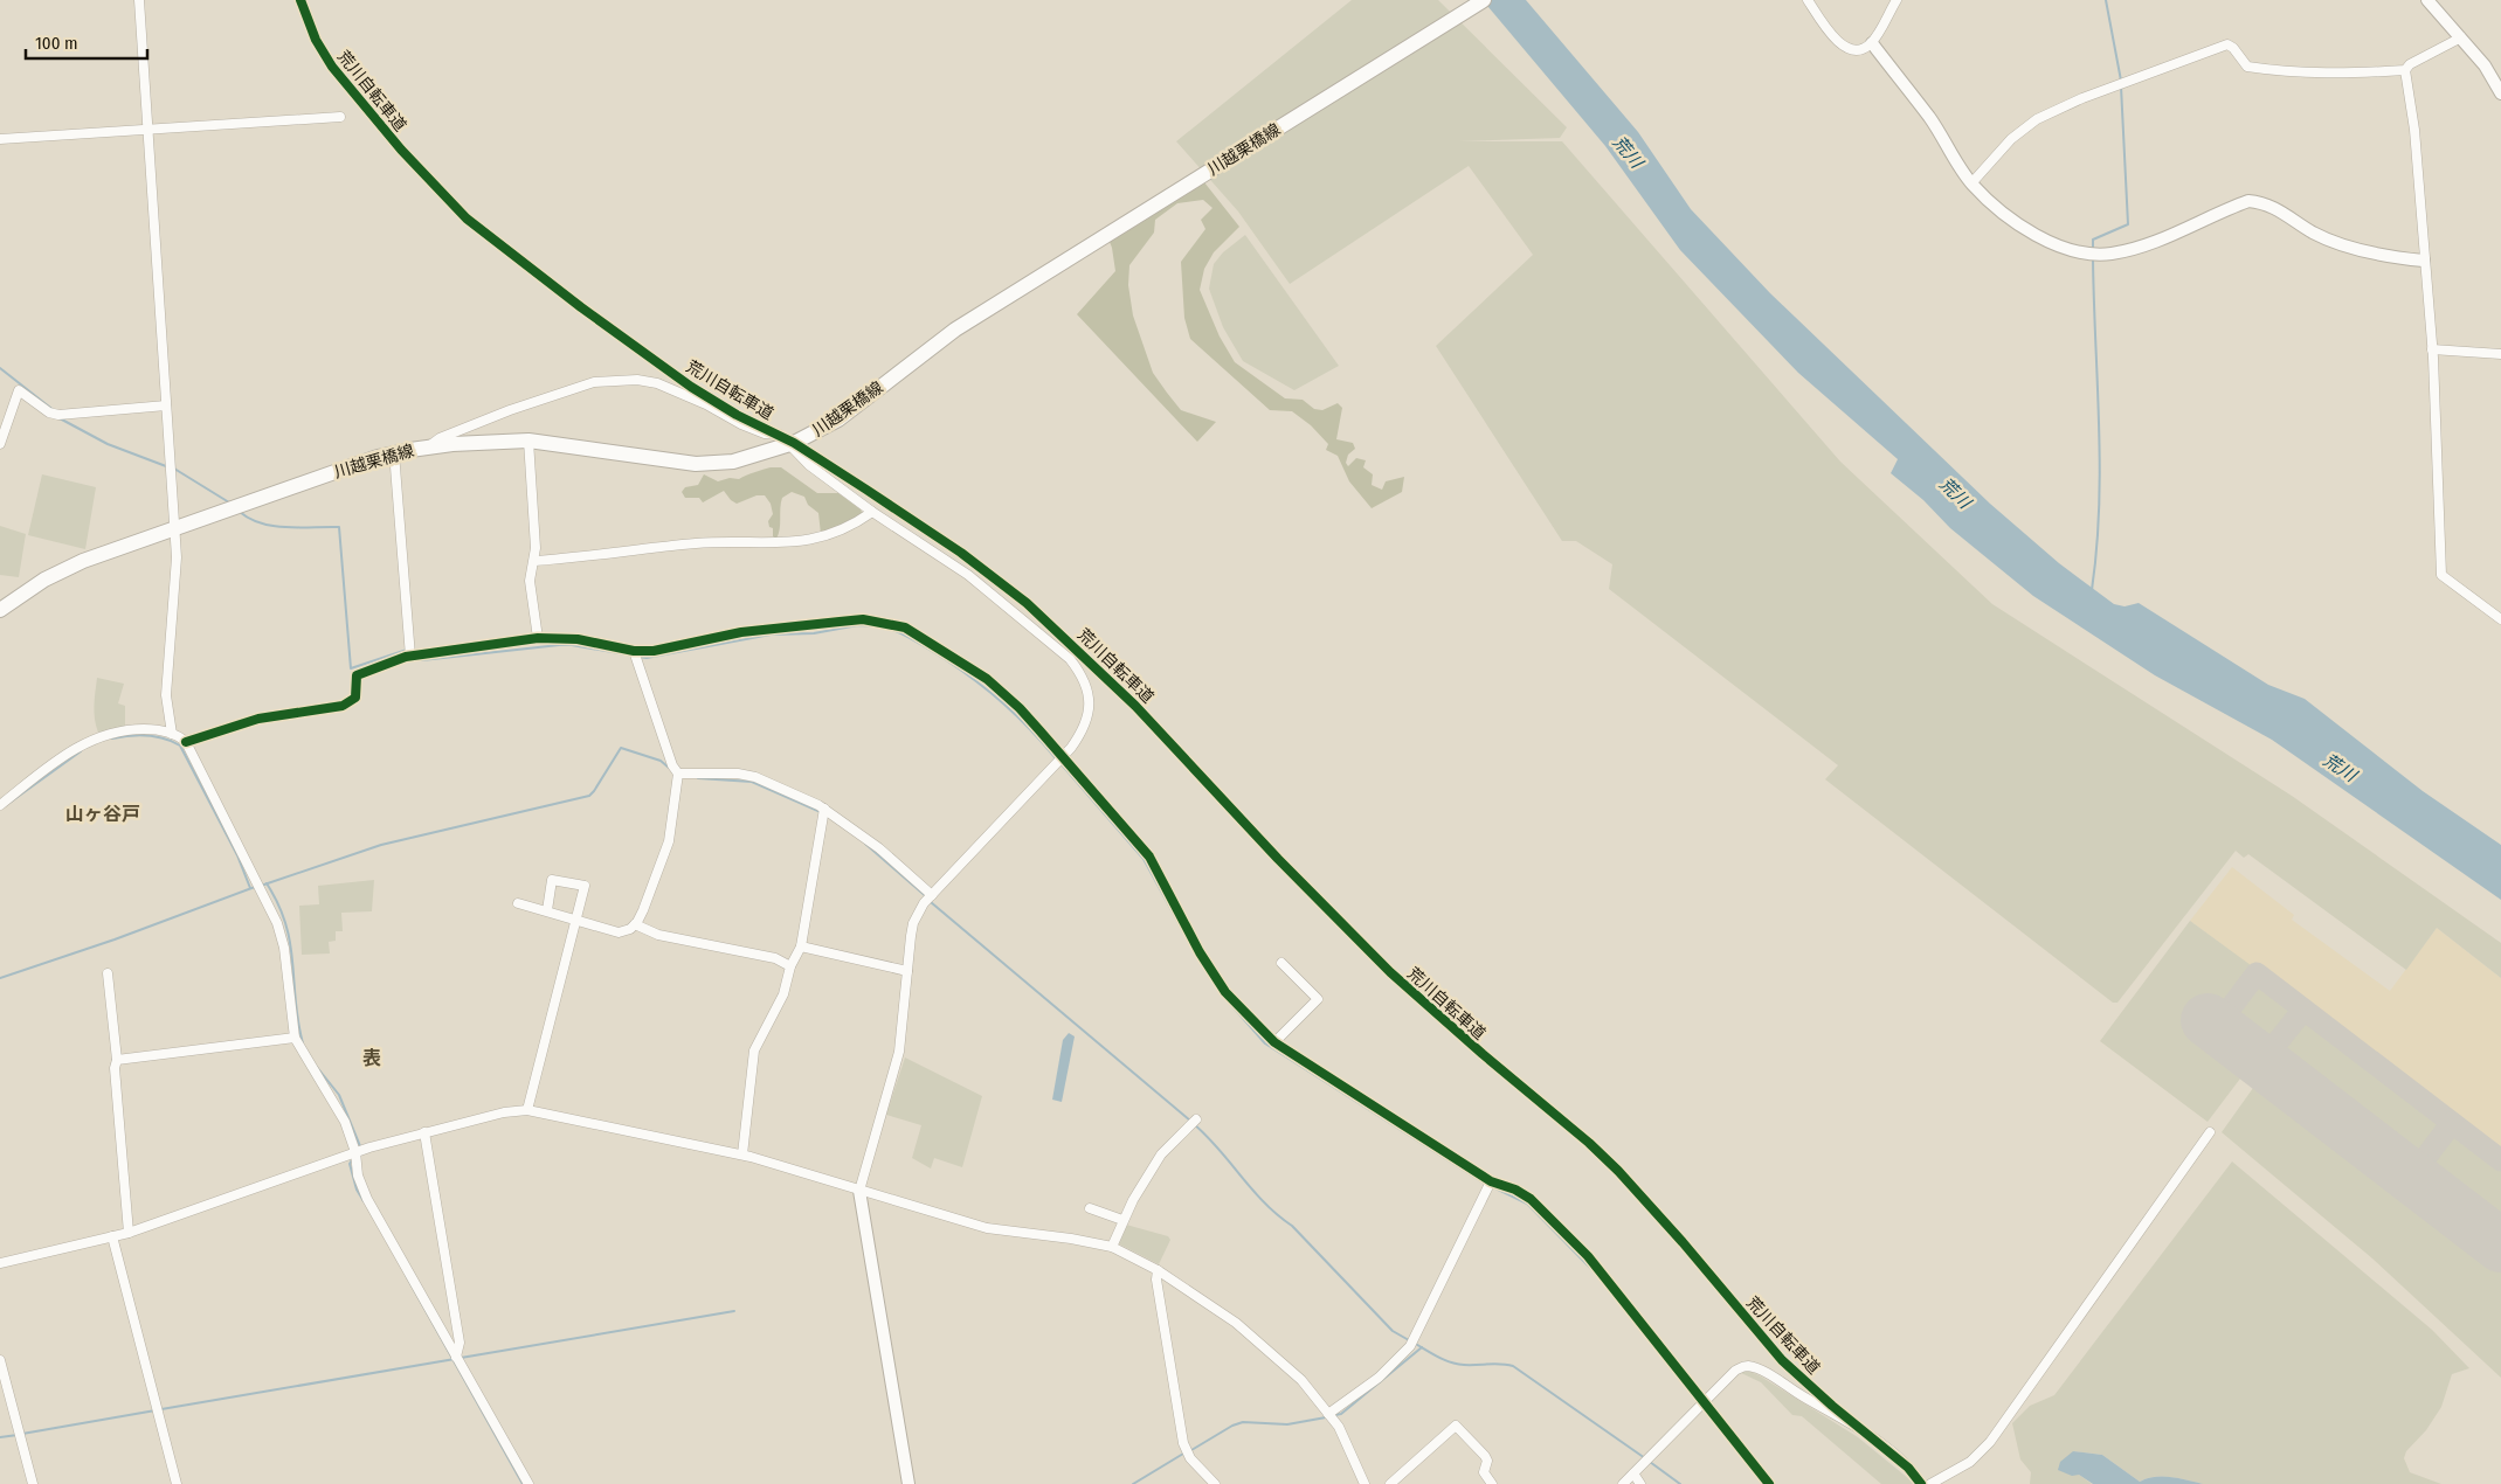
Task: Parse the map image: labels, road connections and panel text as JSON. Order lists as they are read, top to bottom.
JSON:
{
  "streets": {
    "main road": ["川越栗橋線"],
    "cycle path": ["荒川自転車道"]
  },
  "districts": ["山ヶ谷戸", "表"],
  "water": ["荒川"],
  "scale_bar": "100 m"
}
